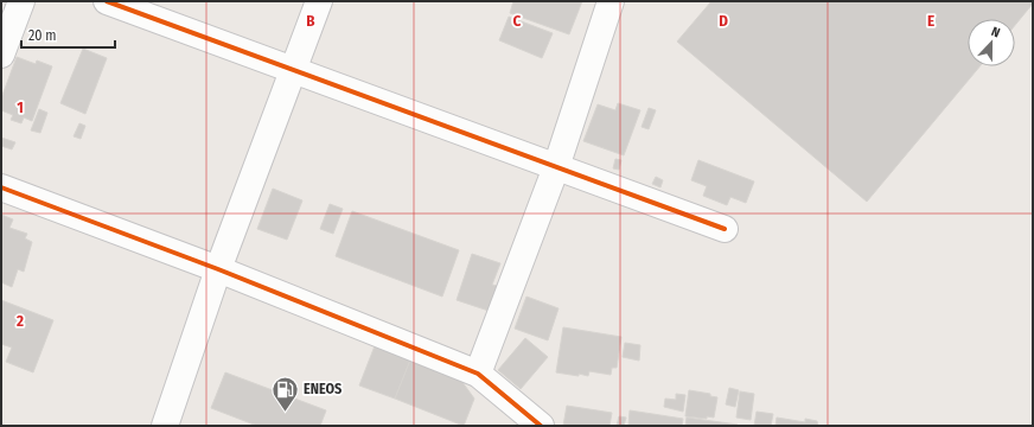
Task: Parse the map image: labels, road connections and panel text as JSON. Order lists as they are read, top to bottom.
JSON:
{
  "places": {
    "fuel station": ["ENEOS"]
  },
  "scale_bar": "20 m",
  "north": "top",
  "grid": {
    "columns": [
      "B",
      "C",
      "D",
      "E"
    ],
    "rows": ["1", "2"]
  }
}
